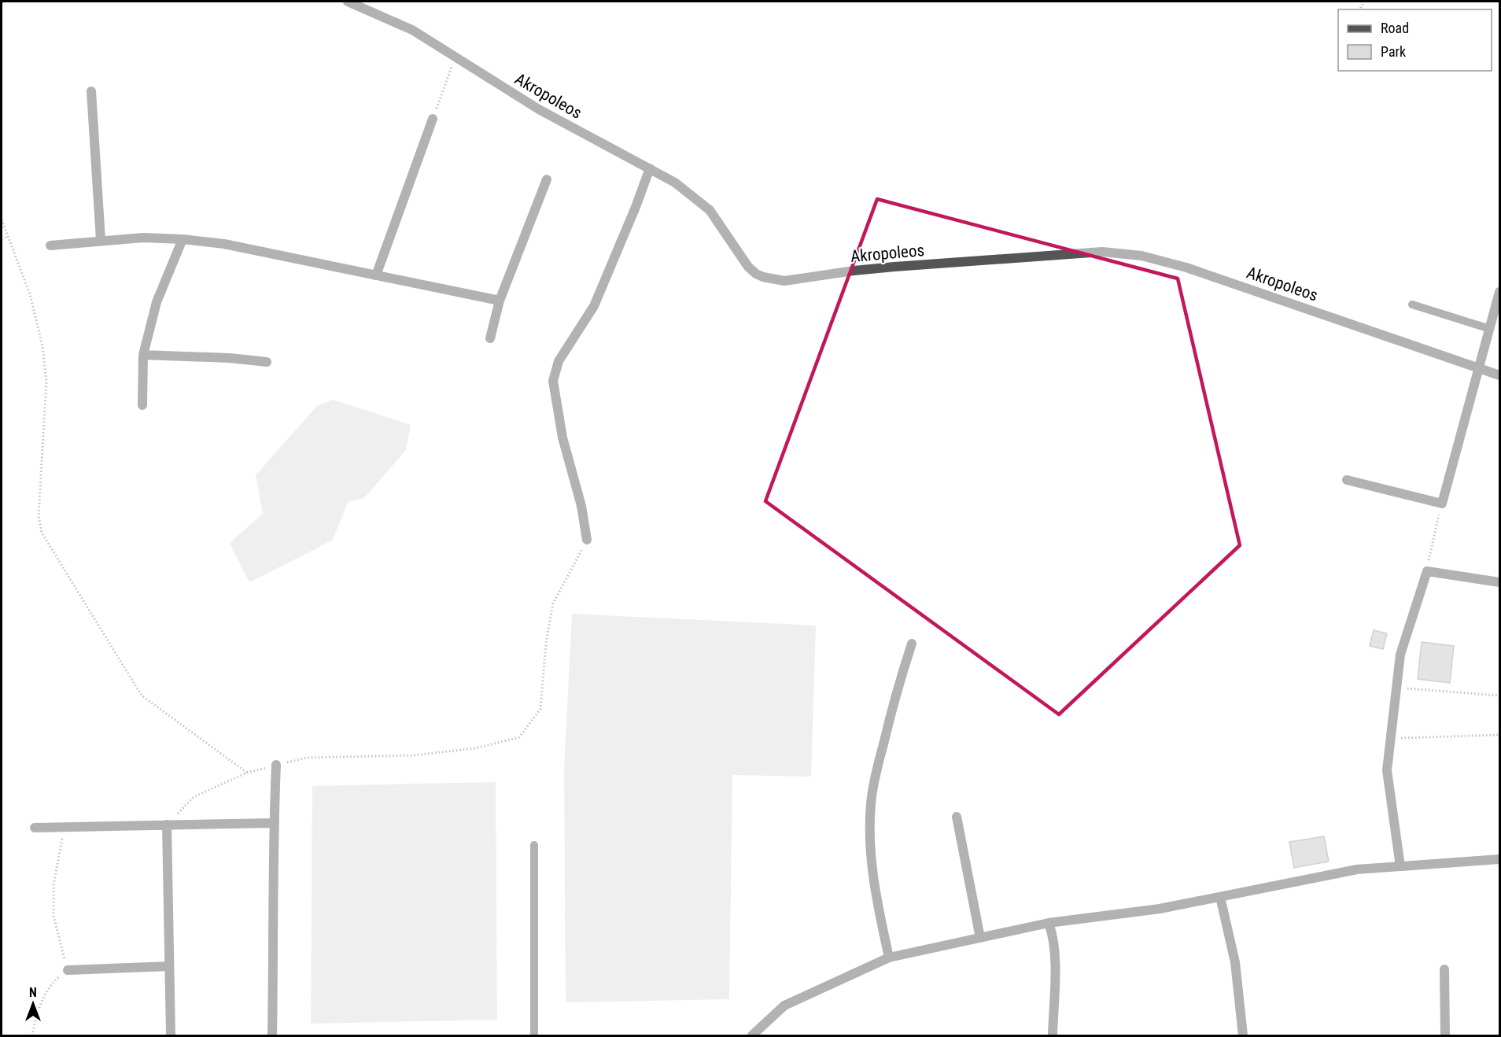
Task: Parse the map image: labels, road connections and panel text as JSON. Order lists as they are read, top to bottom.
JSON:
{
  "streets": {
    "street": ["Akropoleos"]
  },
  "legend": ["Road", "Park"],
  "north": "top"
}
